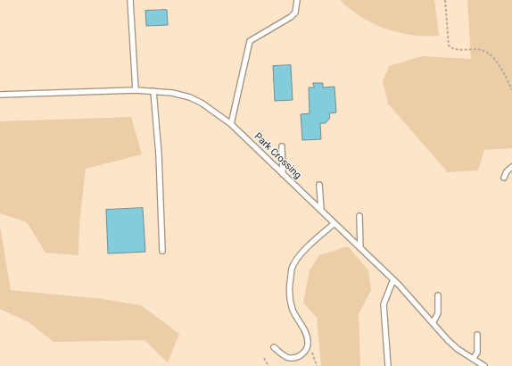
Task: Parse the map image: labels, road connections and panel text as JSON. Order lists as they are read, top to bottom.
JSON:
{
  "streets": {
    "lane": ["Park Crossing"]
  }
}
